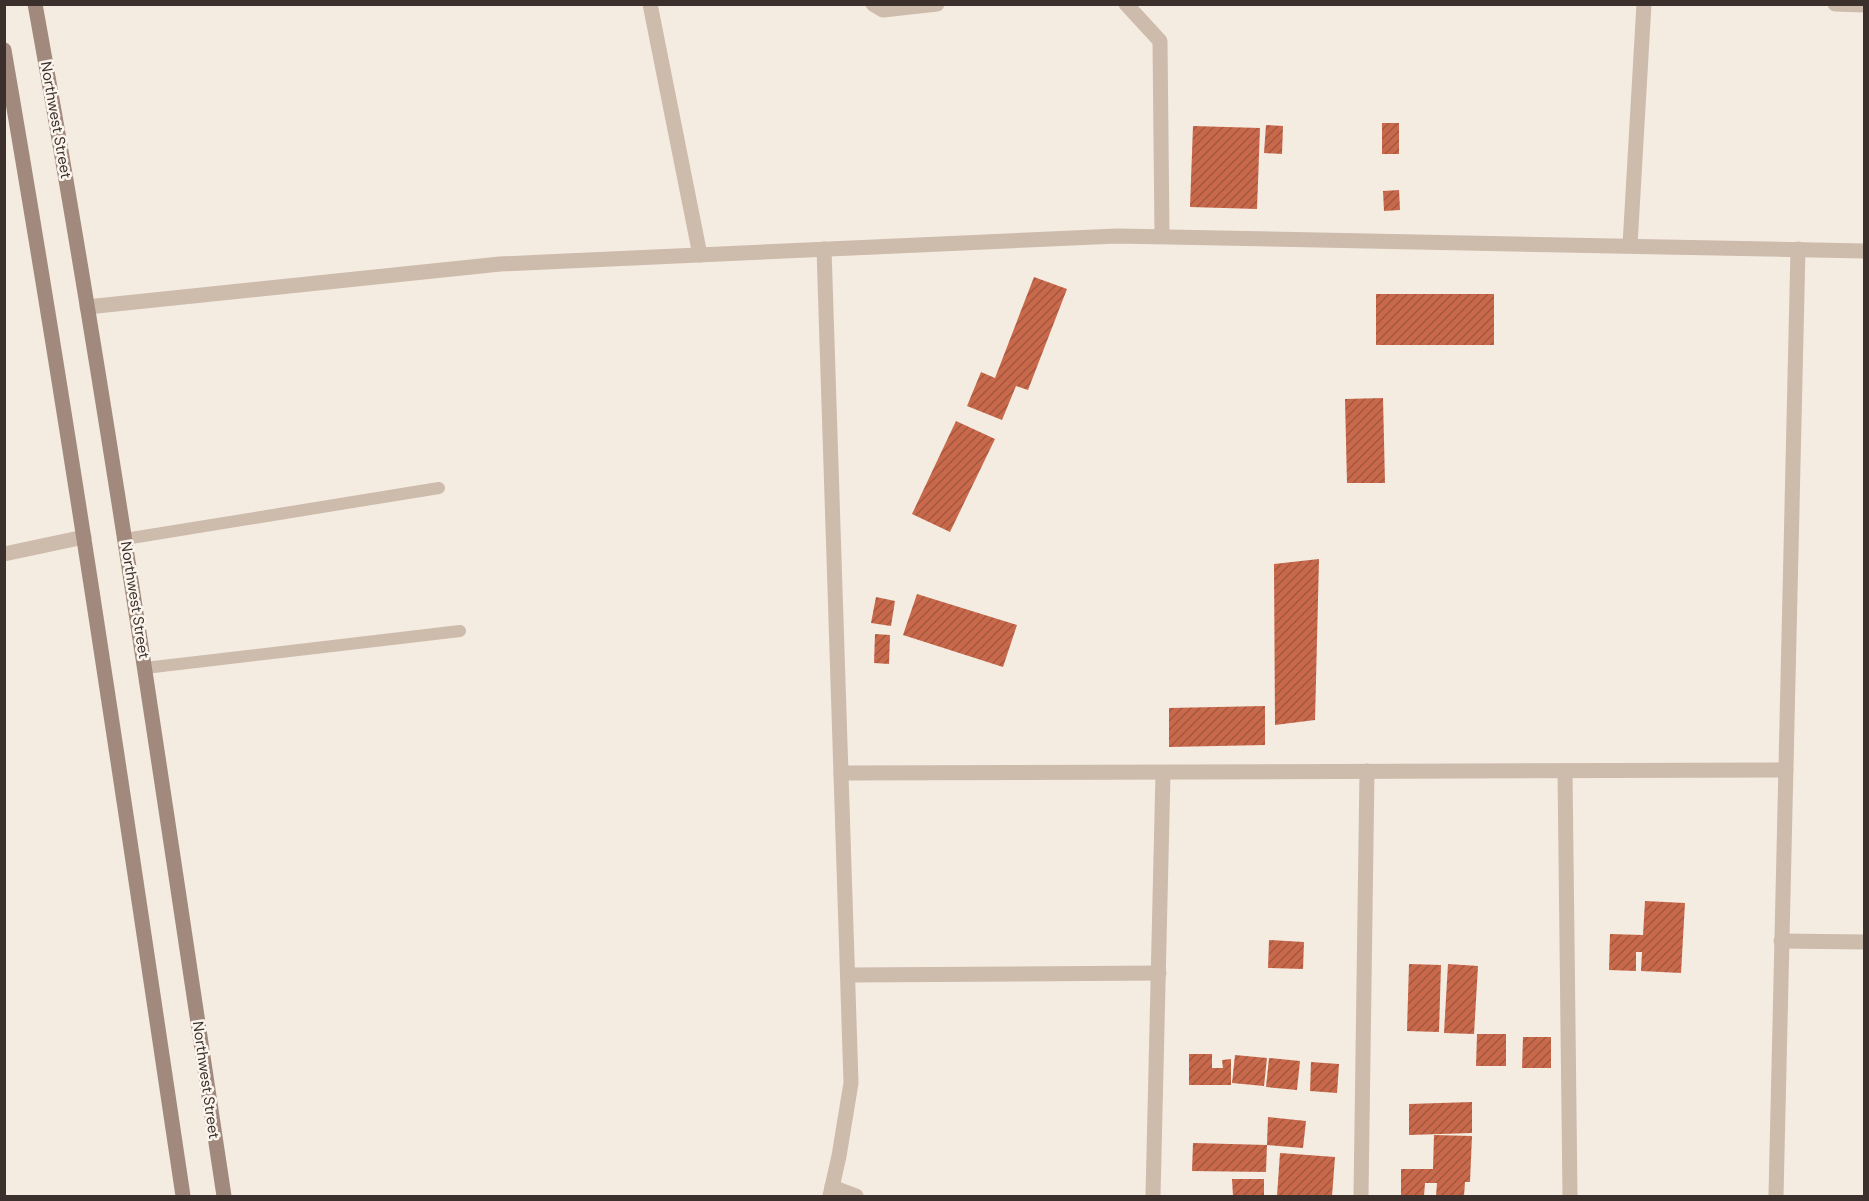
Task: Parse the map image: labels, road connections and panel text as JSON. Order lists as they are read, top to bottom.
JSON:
{
  "streets": {
    "main road": ["Northwest Street"]
  }
}
